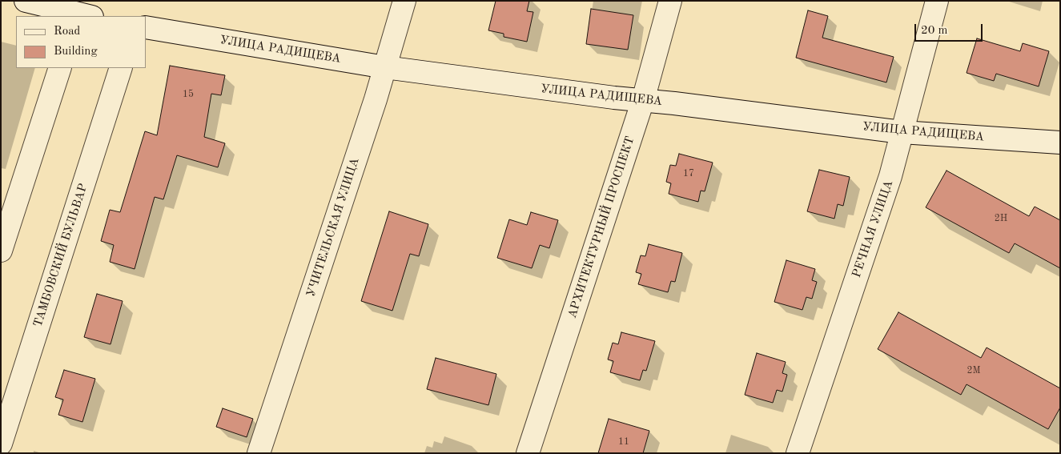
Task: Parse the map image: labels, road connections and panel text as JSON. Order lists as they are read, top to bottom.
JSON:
{
  "streets": {
    "street": [
      "УЛИЦА РАДИЩЕВА",
      "УЧИТЕЛЬСКАЯ УЛИЦА",
      "АРХИТЕКТУРНЫЙ ПРОСПЕКТ",
      "РЕЧНАЯ УЛИЦА",
      "ТАМБОВСКИЙ БУЛЬВАР"
    ]
  },
  "crossings": [
    ["УЛИЦА РАДИЩЕВА", "УЧИТЕЛЬСКАЯ УЛИЦА"],
    ["УЛИЦА РАДИЩЕВА", "АРХИТЕКТУРНЫЙ ПРОСПЕКТ"],
    ["УЛИЦА РАДИЩЕВА", "РЕЧНАЯ УЛИЦА"]
  ],
  "house_numbers": [
    "15",
    "17",
    "2Н",
    "2М",
    "11"
  ],
  "legend": ["Road", "Building"],
  "scale_bar": "20 m"
}
